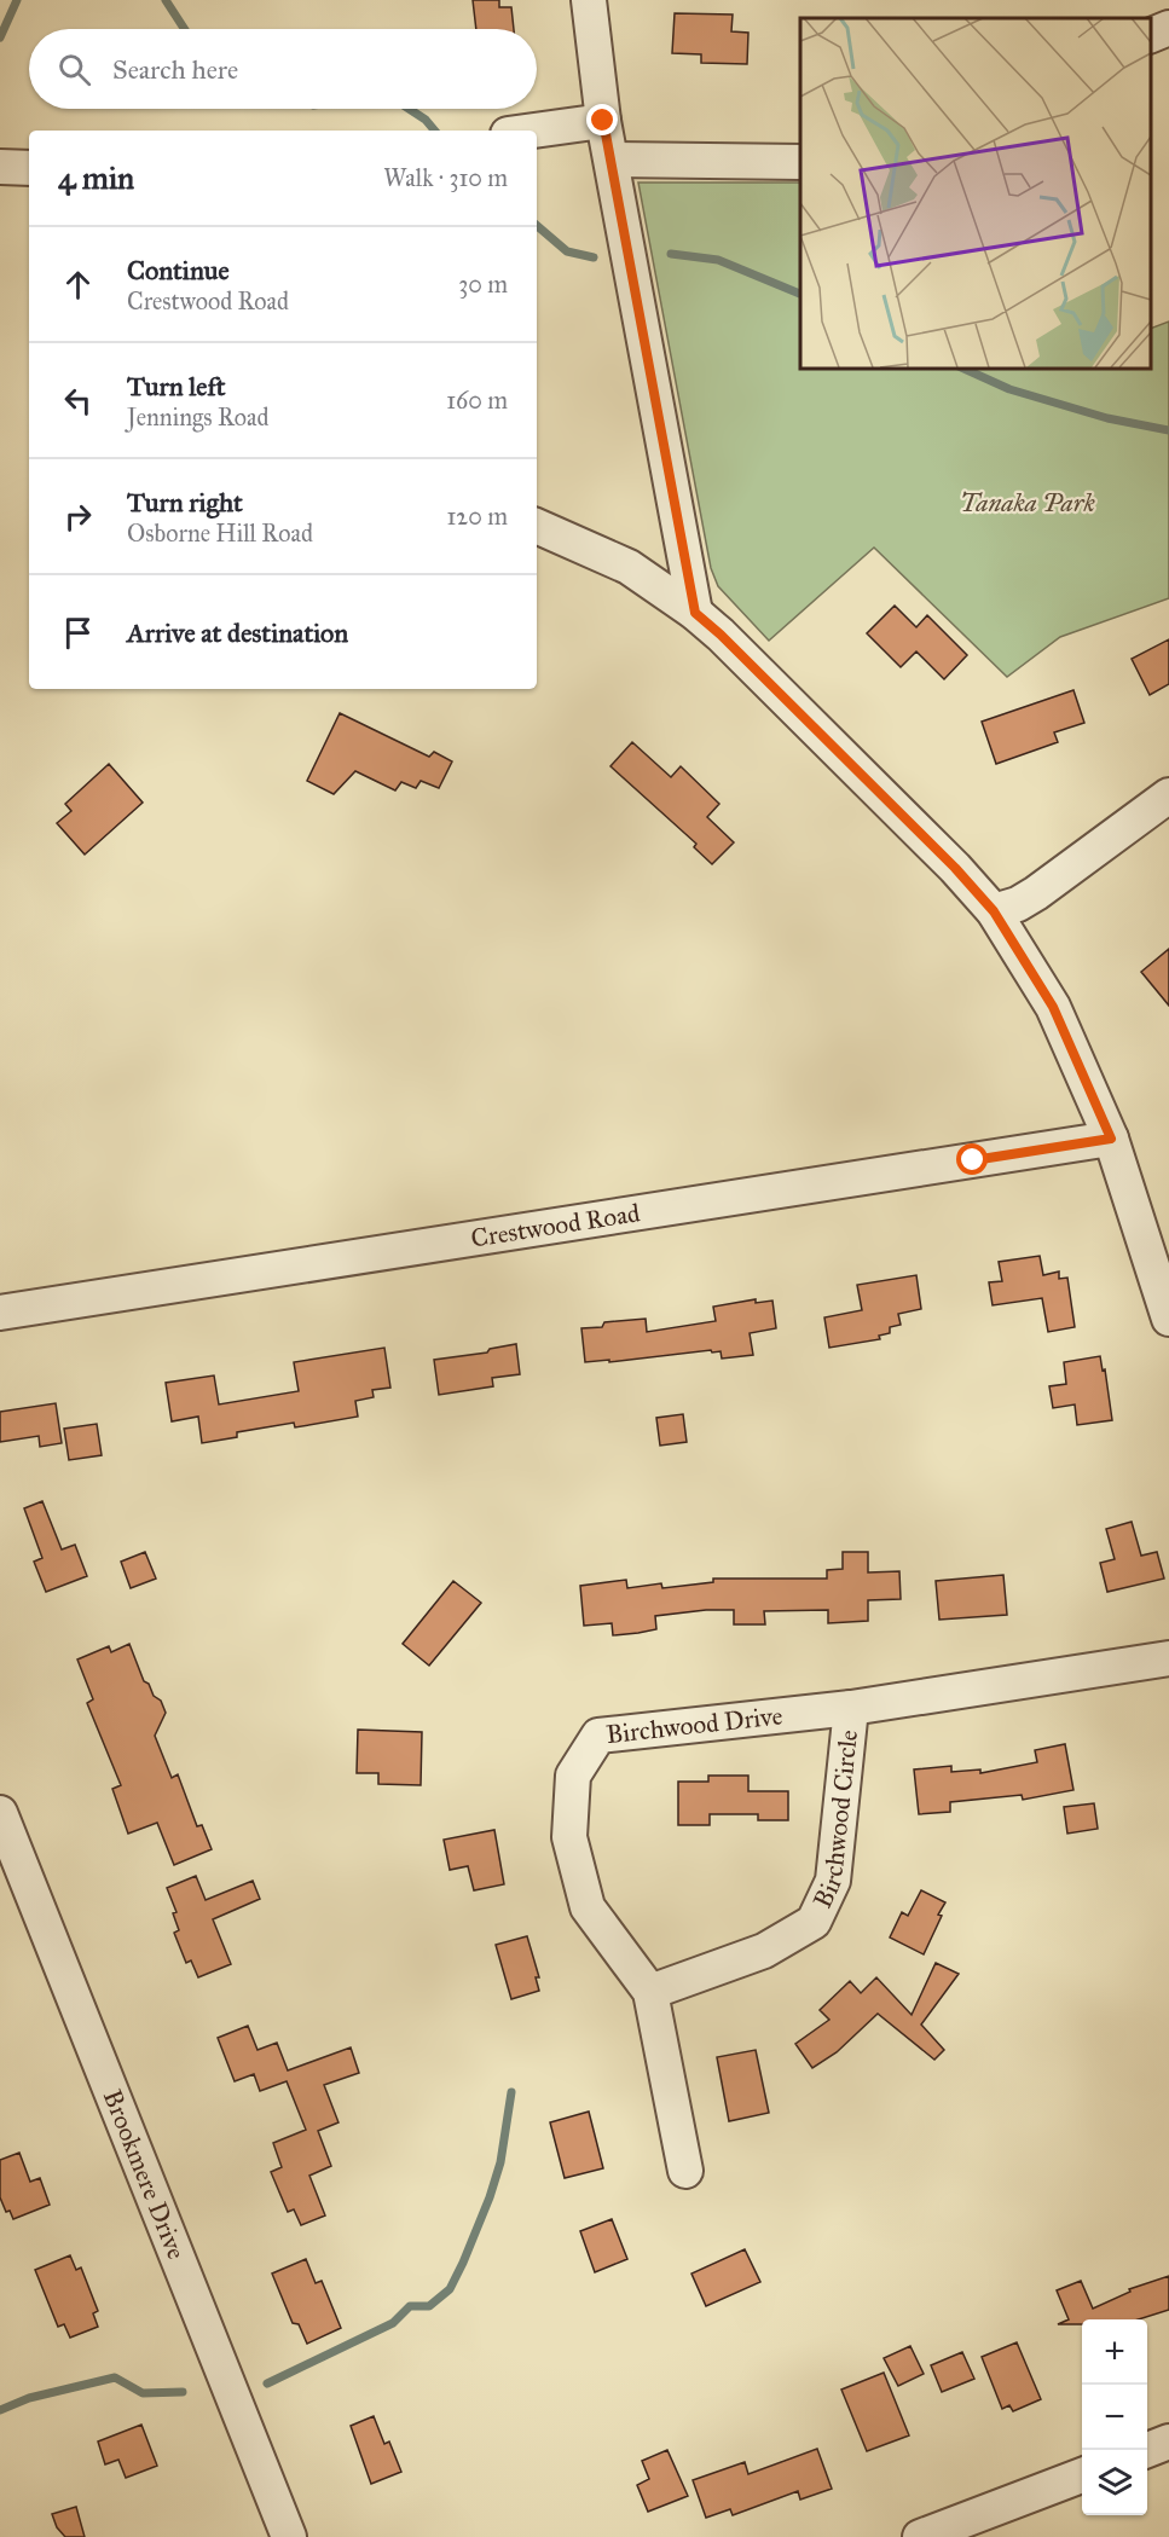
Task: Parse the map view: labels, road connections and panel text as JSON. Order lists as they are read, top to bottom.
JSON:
{
  "streets": {
    "street": [
      "Crestwood Road",
      "Birchwood Drive",
      "Birchwood Circle",
      "Brookmere Drive"
    ]
  },
  "crossings": [
    ["Birchwood Drive", "Birchwood Circle"]
  ],
  "parks": ["Tanaka Park"],
  "page": {
    "search": "Search here",
    "heading": ["4 min", "Walk · 310 m"],
    "list": [
      ["Continue", "Crestwood Road", "30 m"],
      ["Turn left", "Jennings Road", "160 m"],
      ["Turn right", "Osborne Hill Road", "120 m"],
      "Arrive at destination"
    ],
    "map_buttons": ["+", "−"]
  }
}
